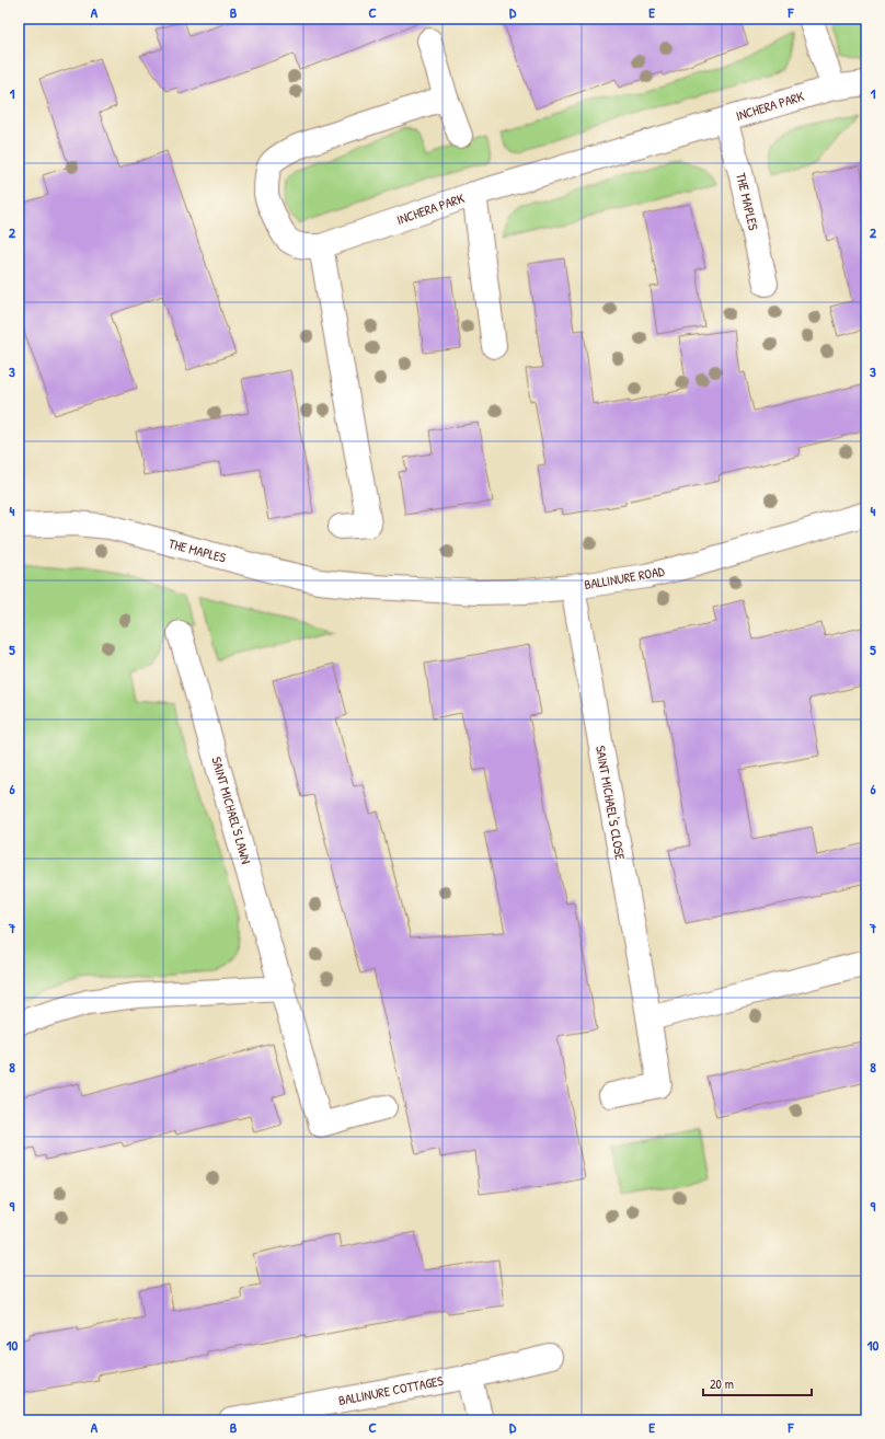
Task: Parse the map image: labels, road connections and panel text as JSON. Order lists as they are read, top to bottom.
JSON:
{
  "streets": {
    "street": [
      "INCHERA PARK",
      "THE MAPLES",
      "BALLINURE ROAD",
      "SAINT MICHAEL'S CLOSE",
      "SAINT MICHAEL'S LAWN",
      "BALLINURE COTTAGES"
    ]
  },
  "crossings": [
    ["INCHERA PARK", "THE MAPLES"],
    ["THE MAPLES", "BALLINURE ROAD"],
    ["BALLINURE ROAD", "SAINT MICHAEL'S CLOSE"]
  ],
  "scale_bar": "20 m",
  "grid": {
    "columns": [
      "A",
      "B",
      "C",
      "D",
      "E",
      "F"
    ],
    "rows": [
      "1",
      "2",
      "3",
      "4",
      "5",
      "6",
      "7",
      "8",
      "9",
      "10"
    ]
  }
}
